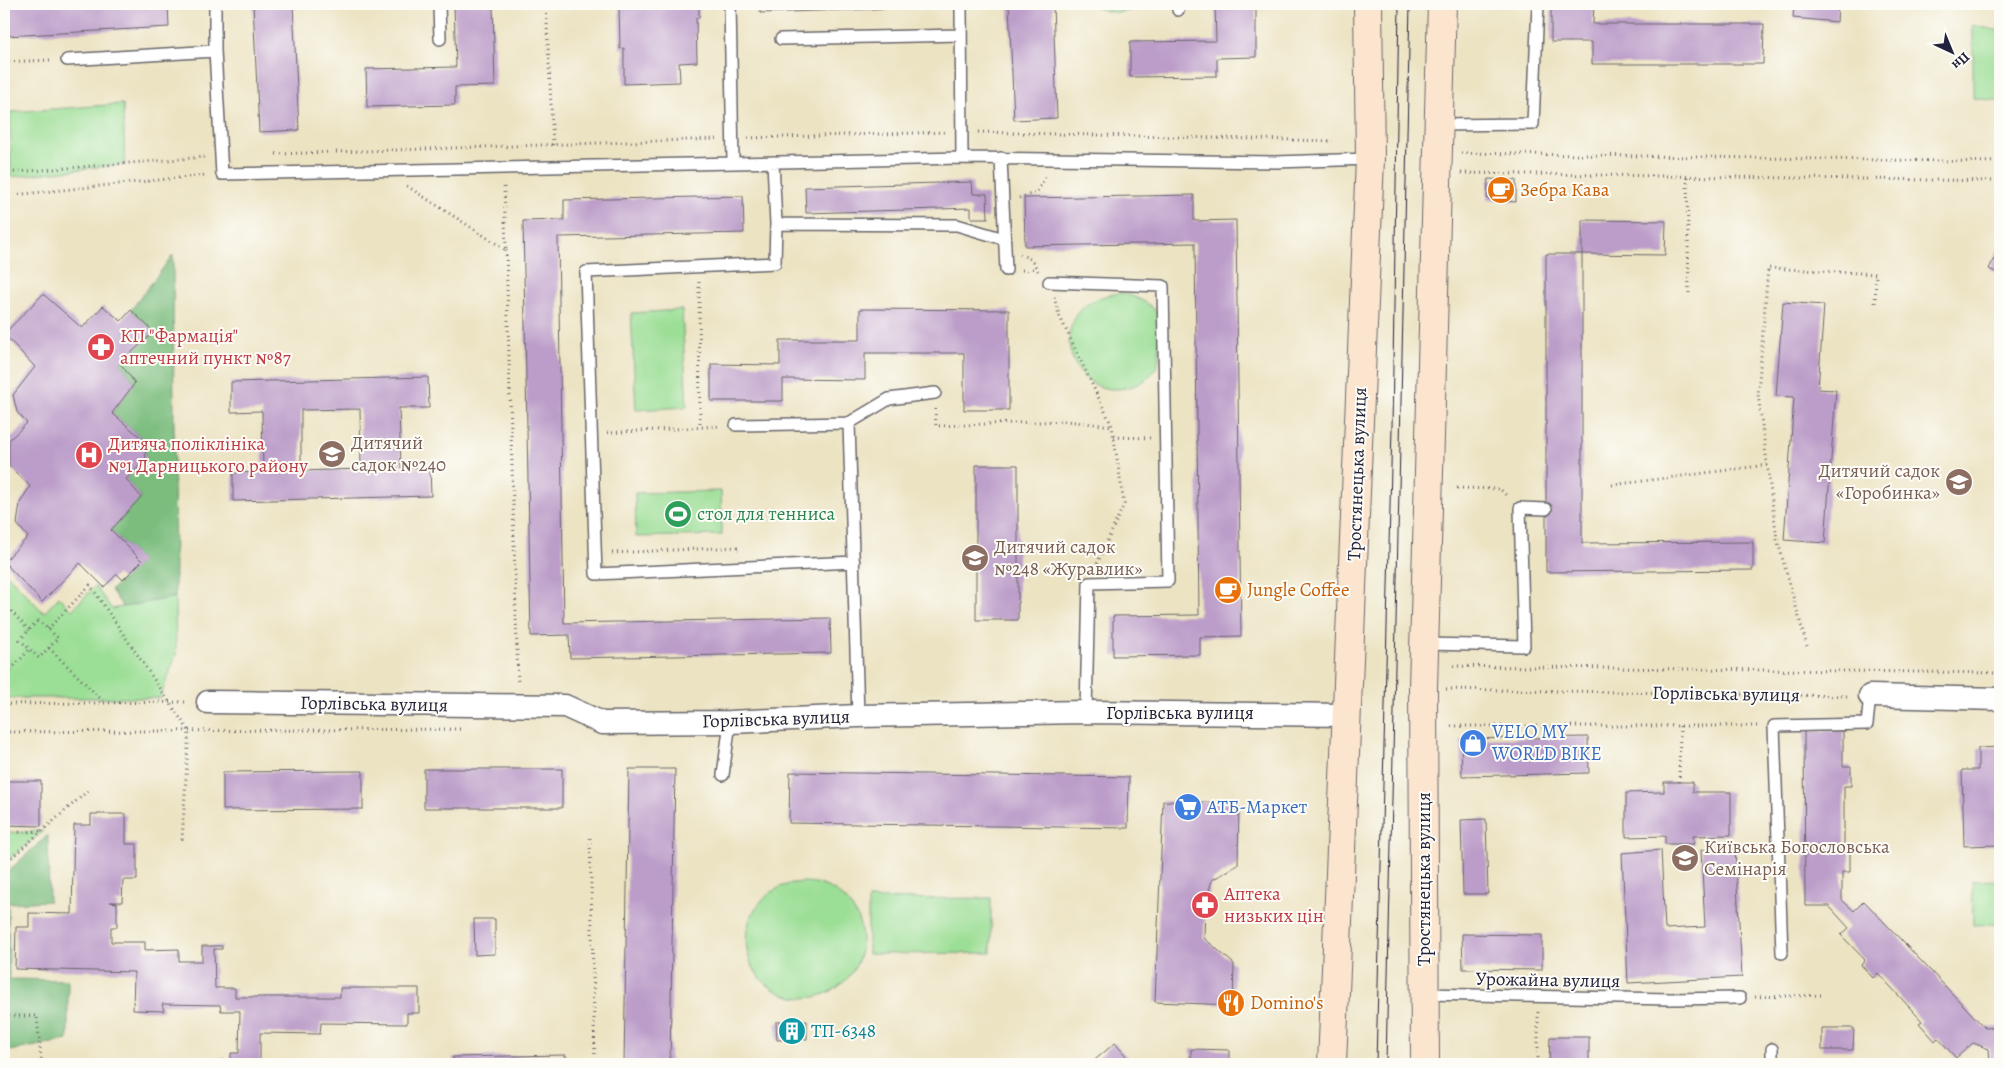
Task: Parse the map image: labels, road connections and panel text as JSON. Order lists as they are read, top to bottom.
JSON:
{
  "streets": {
    "main road": ["Тростянецька вулиця"],
    "street": ["Горлівська вулиця"],
    "lane": ["Урожайна вулиця"]
  },
  "crossings": [
    ["Тростянецька вулиця", "Горлівська вулиця"],
    ["Тростянецька вулиця", "Урожайна вулиця"]
  ],
  "places": {
    "cafe": ["Зебра Кава", "Jungle Coffee"],
    "pharmacy": ["КП \"Фармація\" аптечний пункт №87", "Аптека низьких цін"],
    "school or university": [
      "Дитячий садок №240",
      "Дитячий садок «Горобинка»",
      "Дитячий садок №248 «Журавлик»",
      "Київська Богословська Семінарія"
    ],
    "hospital": ["Дитяча поліклініка №1 Дарницького району"],
    "sports": ["стол для тенниса"],
    "shop": ["VELO MY WORLD BIKE"],
    "supermarket": ["АТБ-Маркет"],
    "restaurant": ["Domino's"],
    "building": ["ТП-6348"]
  },
  "north": "bottom right"
}
